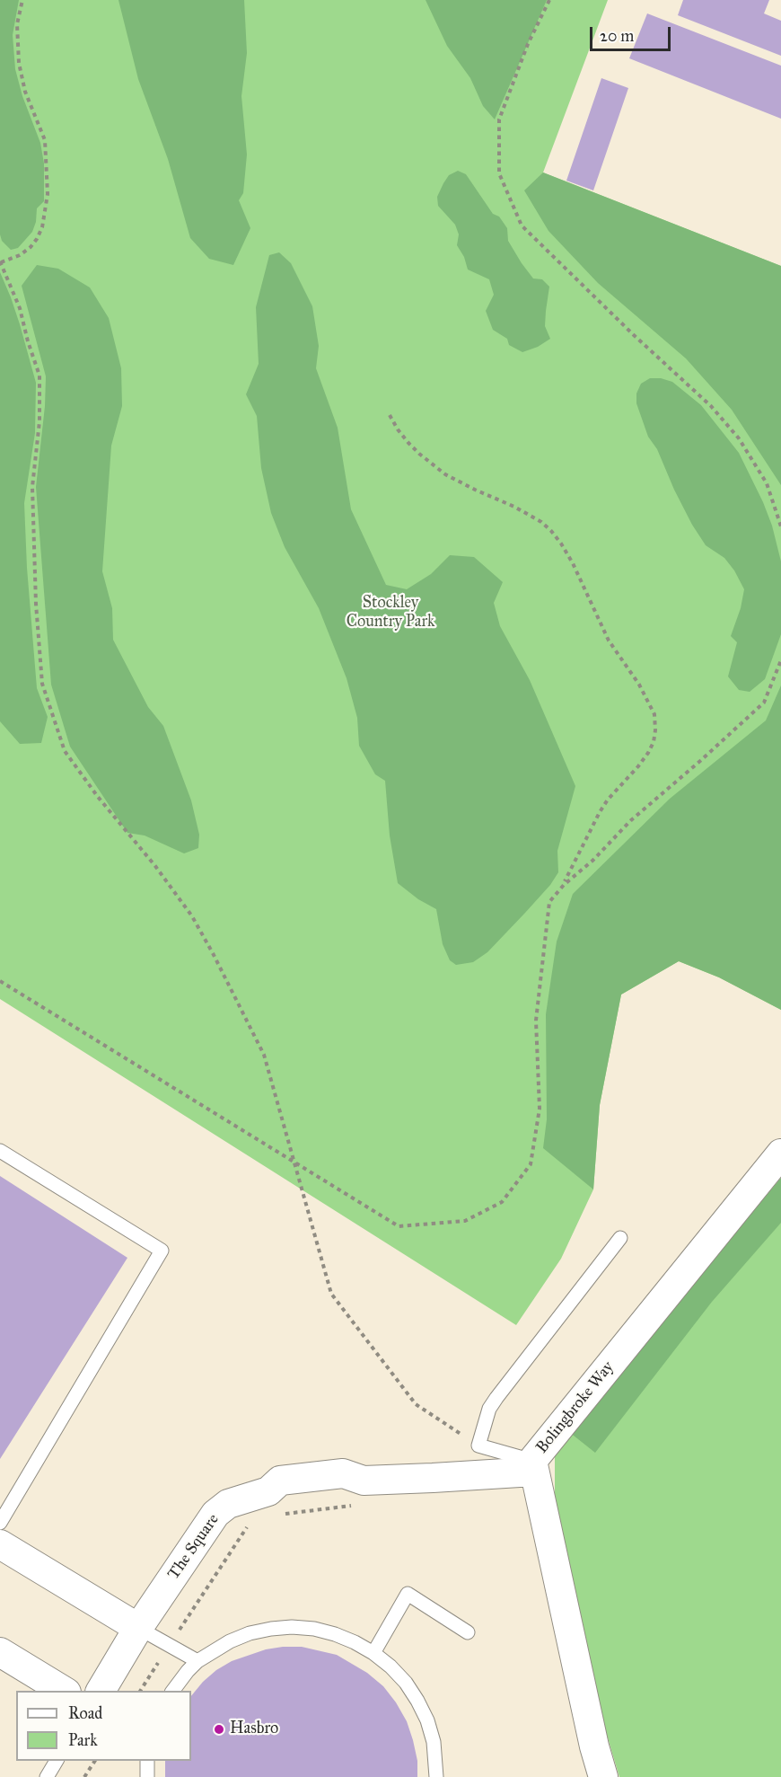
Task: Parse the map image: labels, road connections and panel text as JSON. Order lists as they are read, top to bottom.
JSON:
{
  "streets": {
    "street": ["Bolingbroke Way", "The Square"]
  },
  "crossings": [
    ["Bolingbroke Way", "The Square"]
  ],
  "parks": ["Stockley Country Park"],
  "places": ["Hasbro"],
  "legend": ["Road", "Park"],
  "scale_bar": "20 m"
}
